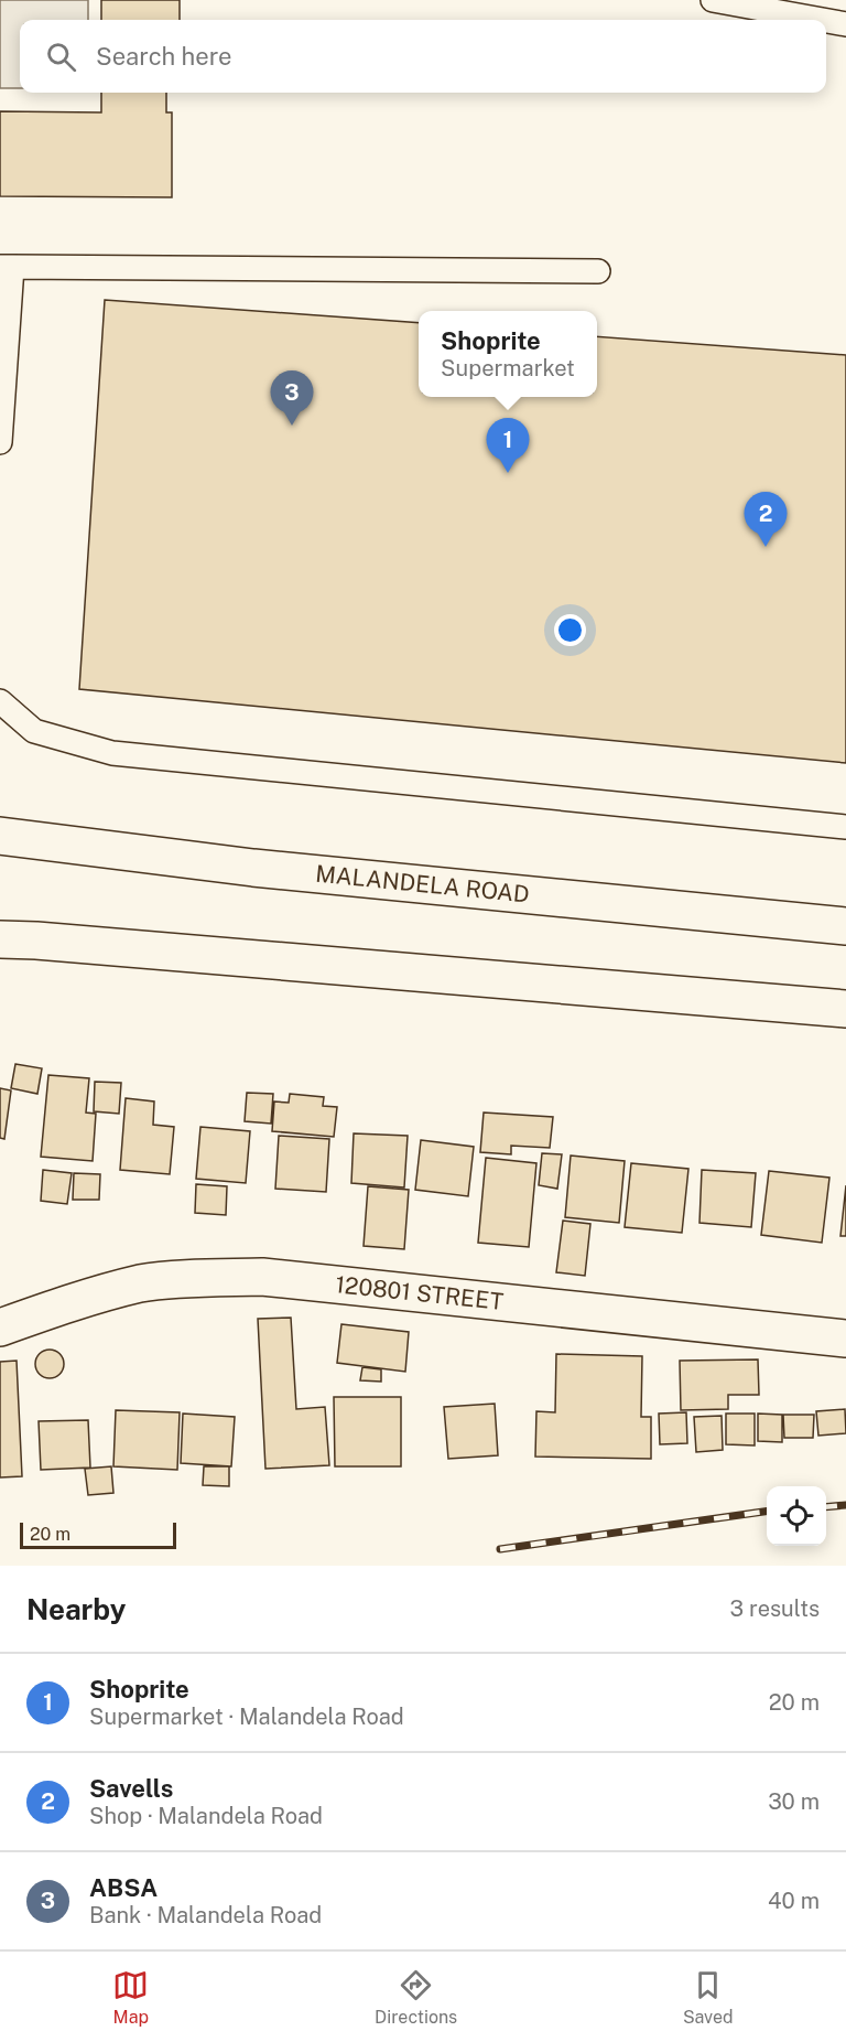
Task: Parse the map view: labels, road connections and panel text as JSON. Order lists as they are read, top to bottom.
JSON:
{
  "streets": {
    "main road": ["MALANDELA ROAD", "120801 STREET"]
  },
  "scale_bar": "20 m",
  "page": {
    "search": "Search here",
    "popup": ["Shoprite", "Supermarket"],
    "pins": ["3", "1", "2"],
    "scale": "20 m",
    "heading": ["Nearby", "3 results"],
    "list": [
      {
        "mark": "1",
        "name": "Shoprite",
        "note": "Supermarket · Malandela Road",
        "value": "20 m"
      },
      {
        "mark": "2",
        "name": "Savells",
        "note": "Shop · Malandela Road",
        "value": "30 m"
      },
      {
        "mark": "3",
        "name": "ABSA",
        "note": "Bank · Malandela Road",
        "value": "40 m"
      }
    ],
    "nav": ["Map", "Directions", "Saved"]
  }
}
